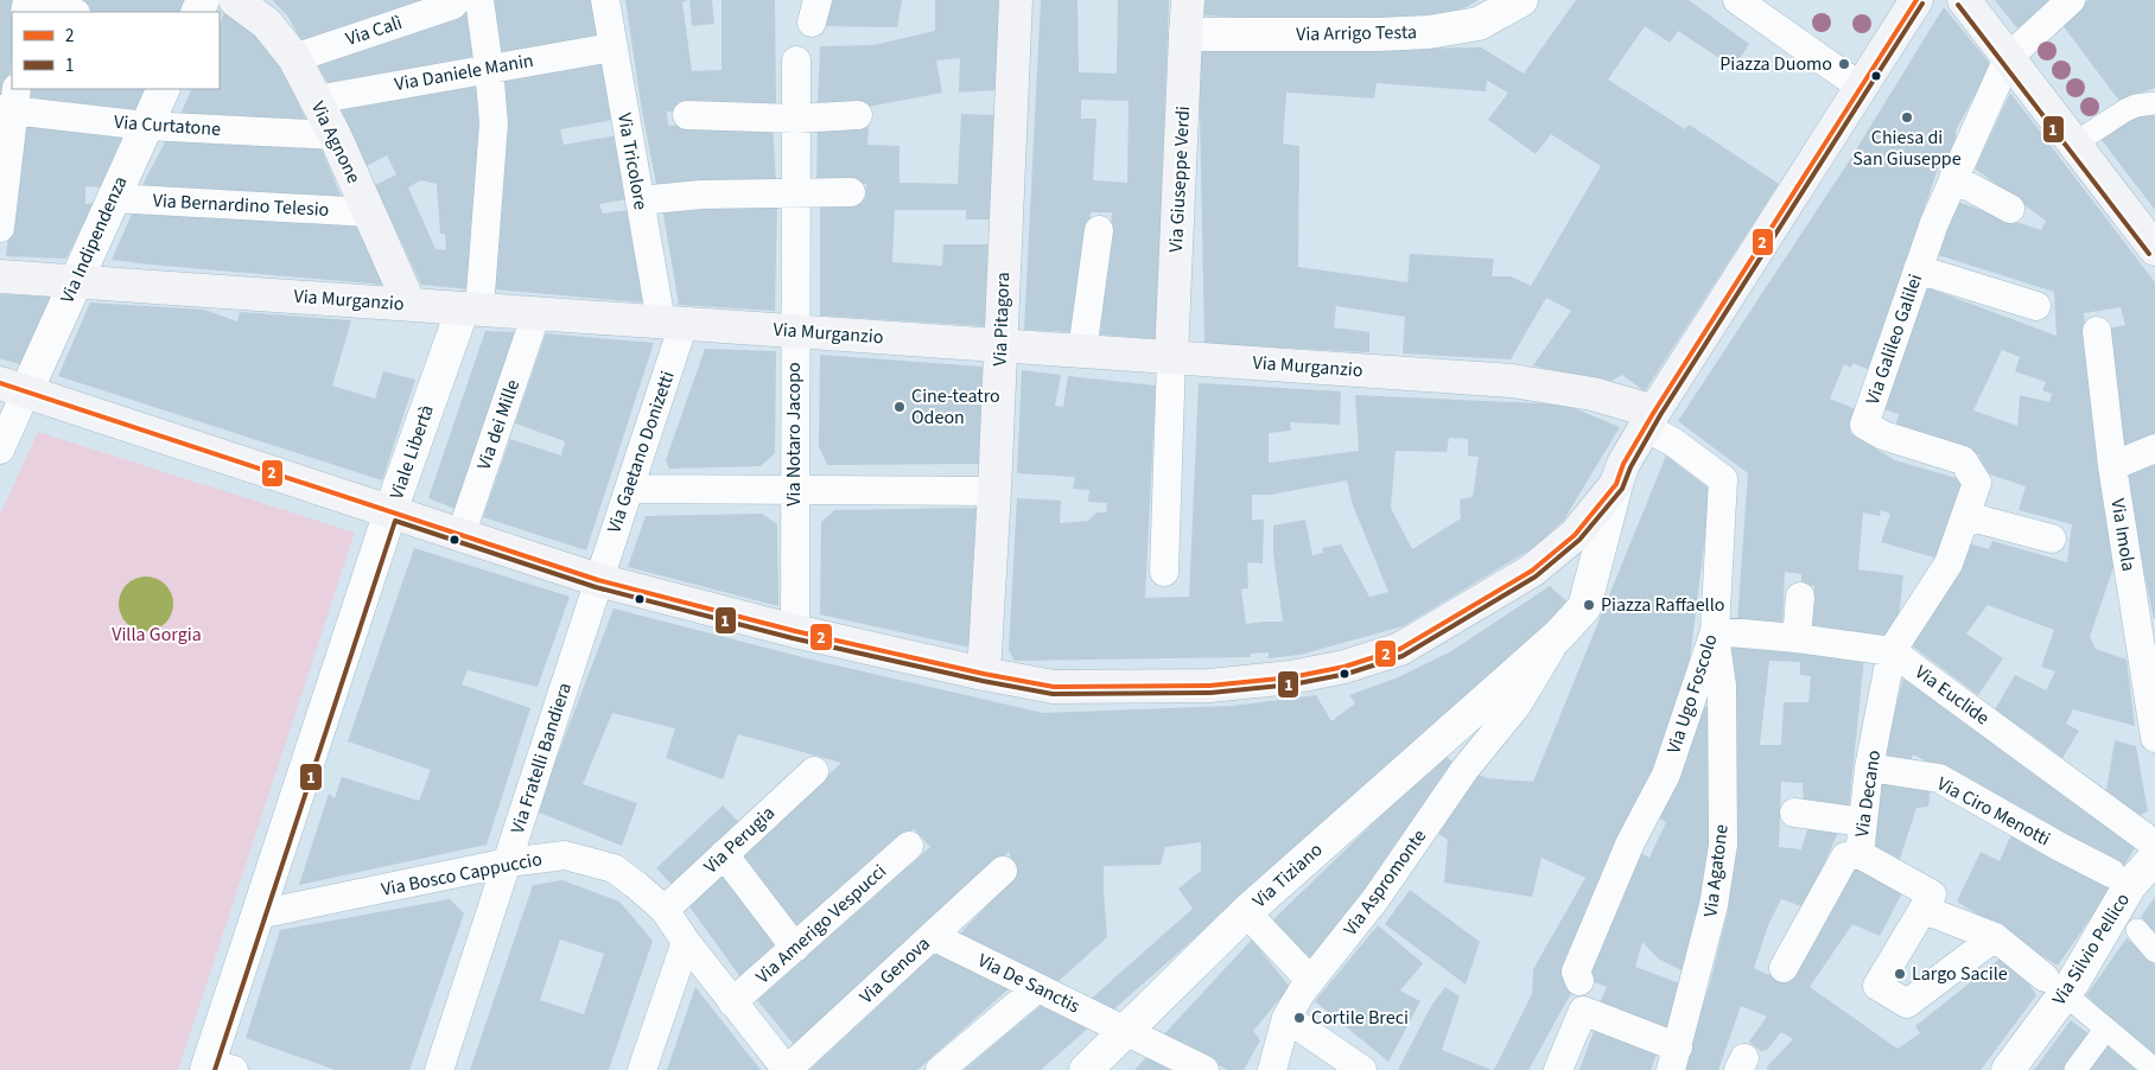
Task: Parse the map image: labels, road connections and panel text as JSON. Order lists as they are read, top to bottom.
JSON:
{
  "streets": {
    "main road": [
      "Via Agnone",
      "Via Giuseppe Verdi",
      "Via Murganzio",
      "Via Pitagora"
    ],
    "street": [
      "Via Calì",
      "Via Arrigo Testa",
      "Via Daniele Manin",
      "Via Curtatone",
      "Via Tricolore",
      "Via Bernardino Telesio",
      "Via Indipendenza",
      "Via Galileo Galilei",
      "Via dei Mille",
      "Via Notaro Jacopo",
      "Viale Libertà",
      "Via Gaetano Donizetti",
      "Via Imola",
      "Via Ugo Foscolo",
      "Via Euclide",
      "Via Fratelli Bandiera",
      "Via Decano",
      "Via Ciro Menotti",
      "Via Perugia",
      "Via Agatone",
      "Via Bosco Cappuccio",
      "Via Tiziano",
      "Via Aspromonte",
      "Via Amerigo Vespucci",
      "Via Silvio Pellico",
      "Via Genova",
      "Via De Sanctis"
    ]
  },
  "crossings": [
    ["Via Calì", "Via Agnone"],
    ["Via Arrigo Testa", "Via Giuseppe Verdi"],
    ["Via Daniele Manin", "Via Agnone"],
    ["Via Daniele Manin", "Via Tricolore"],
    ["Via Curtatone", "Via Agnone"],
    ["Via Curtatone", "Via Indipendenza"],
    ["Via Agnone", "Via Bernardino Telesio"],
    ["Via Agnone", "Via Murganzio"],
    ["Via Tricolore", "Via Murganzio"],
    ["Via Tricolore", "Via Gaetano Donizetti"],
    ["Via Giuseppe Verdi", "Via Murganzio"],
    ["Via Bernardino Telesio", "Via Indipendenza"],
    ["Via Indipendenza", "Via Murganzio"],
    ["Via Murganzio", "Via Pitagora"],
    ["Via Murganzio", "Via dei Mille"],
    ["Via Murganzio", "Via Notaro Jacopo"],
    ["Via Murganzio", "Viale Libertà"],
    ["Via Murganzio", "Via Gaetano Donizetti"],
    ["Via Murganzio", "Via Ugo Foscolo"],
    ["Via Galileo Galilei", "Via Euclide"],
    ["Via Galileo Galilei", "Via Decano"],
    ["Viale Libertà", "Via Bosco Cappuccio"],
    ["Via Gaetano Donizetti", "Via Fratelli Bandiera"],
    ["Via Ugo Foscolo", "Via Euclide"],
    ["Via Ugo Foscolo", "Via Agatone"],
    ["Via Euclide", "Via Decano"],
    ["Via Euclide", "Via Agatone"],
    ["Via Fratelli Bandiera", "Via Bosco Cappuccio"],
    ["Via Decano", "Via Ciro Menotti"],
    ["Via Decano", "Via Silvio Pellico"],
    ["Via Perugia", "Via Bosco Cappuccio"],
    ["Via Bosco Cappuccio", "Via Amerigo Vespucci"],
    ["Via Bosco Cappuccio", "Via Genova"],
    ["Via Tiziano", "Via Aspromonte"],
    ["Via Tiziano", "Via De Sanctis"],
    ["Via Genova", "Via De Sanctis"]
  ],
  "parks": ["Villa Gorgia"],
  "places": [
    "Piazza Duomo",
    "Chiesa di San Giuseppe",
    "Cine-teatro Odeon",
    "Piazza Raffaello",
    "Largo Sacile",
    "Cortile Breci"
  ],
  "lines": ["transit line 2", "transit line 1"],
  "legend": ["2", "1"]
}
